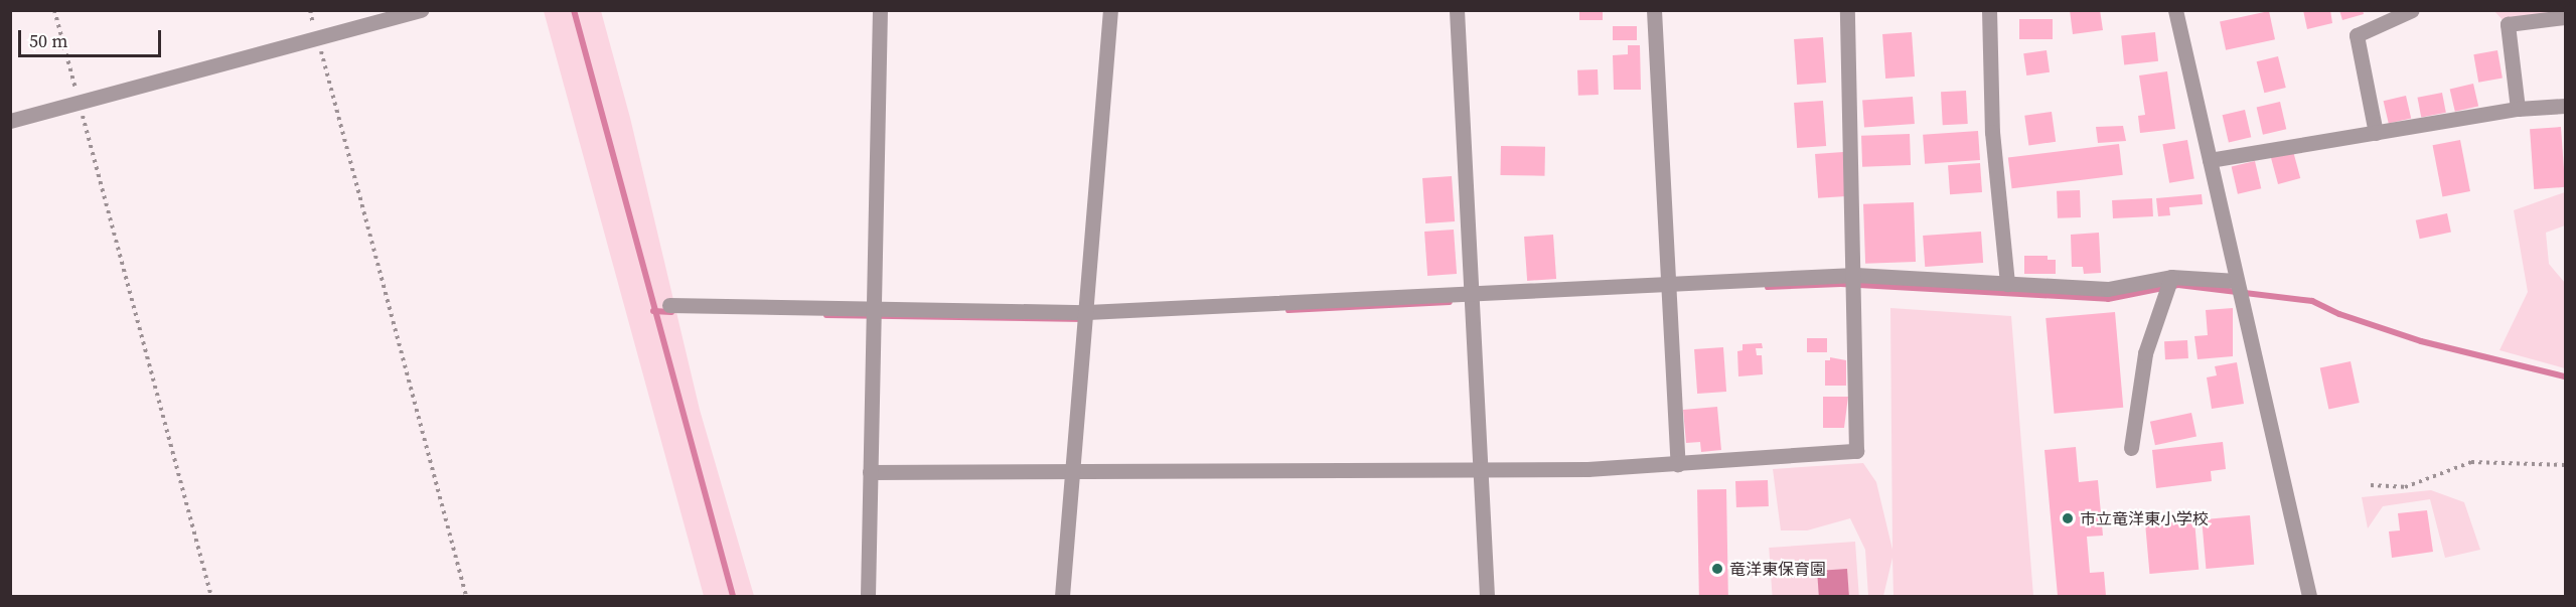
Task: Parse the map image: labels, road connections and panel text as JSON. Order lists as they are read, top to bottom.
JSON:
{
  "places": ["市立竜洋東小学校", "竜洋東保育園"],
  "scale_bar": "50 m"
}
